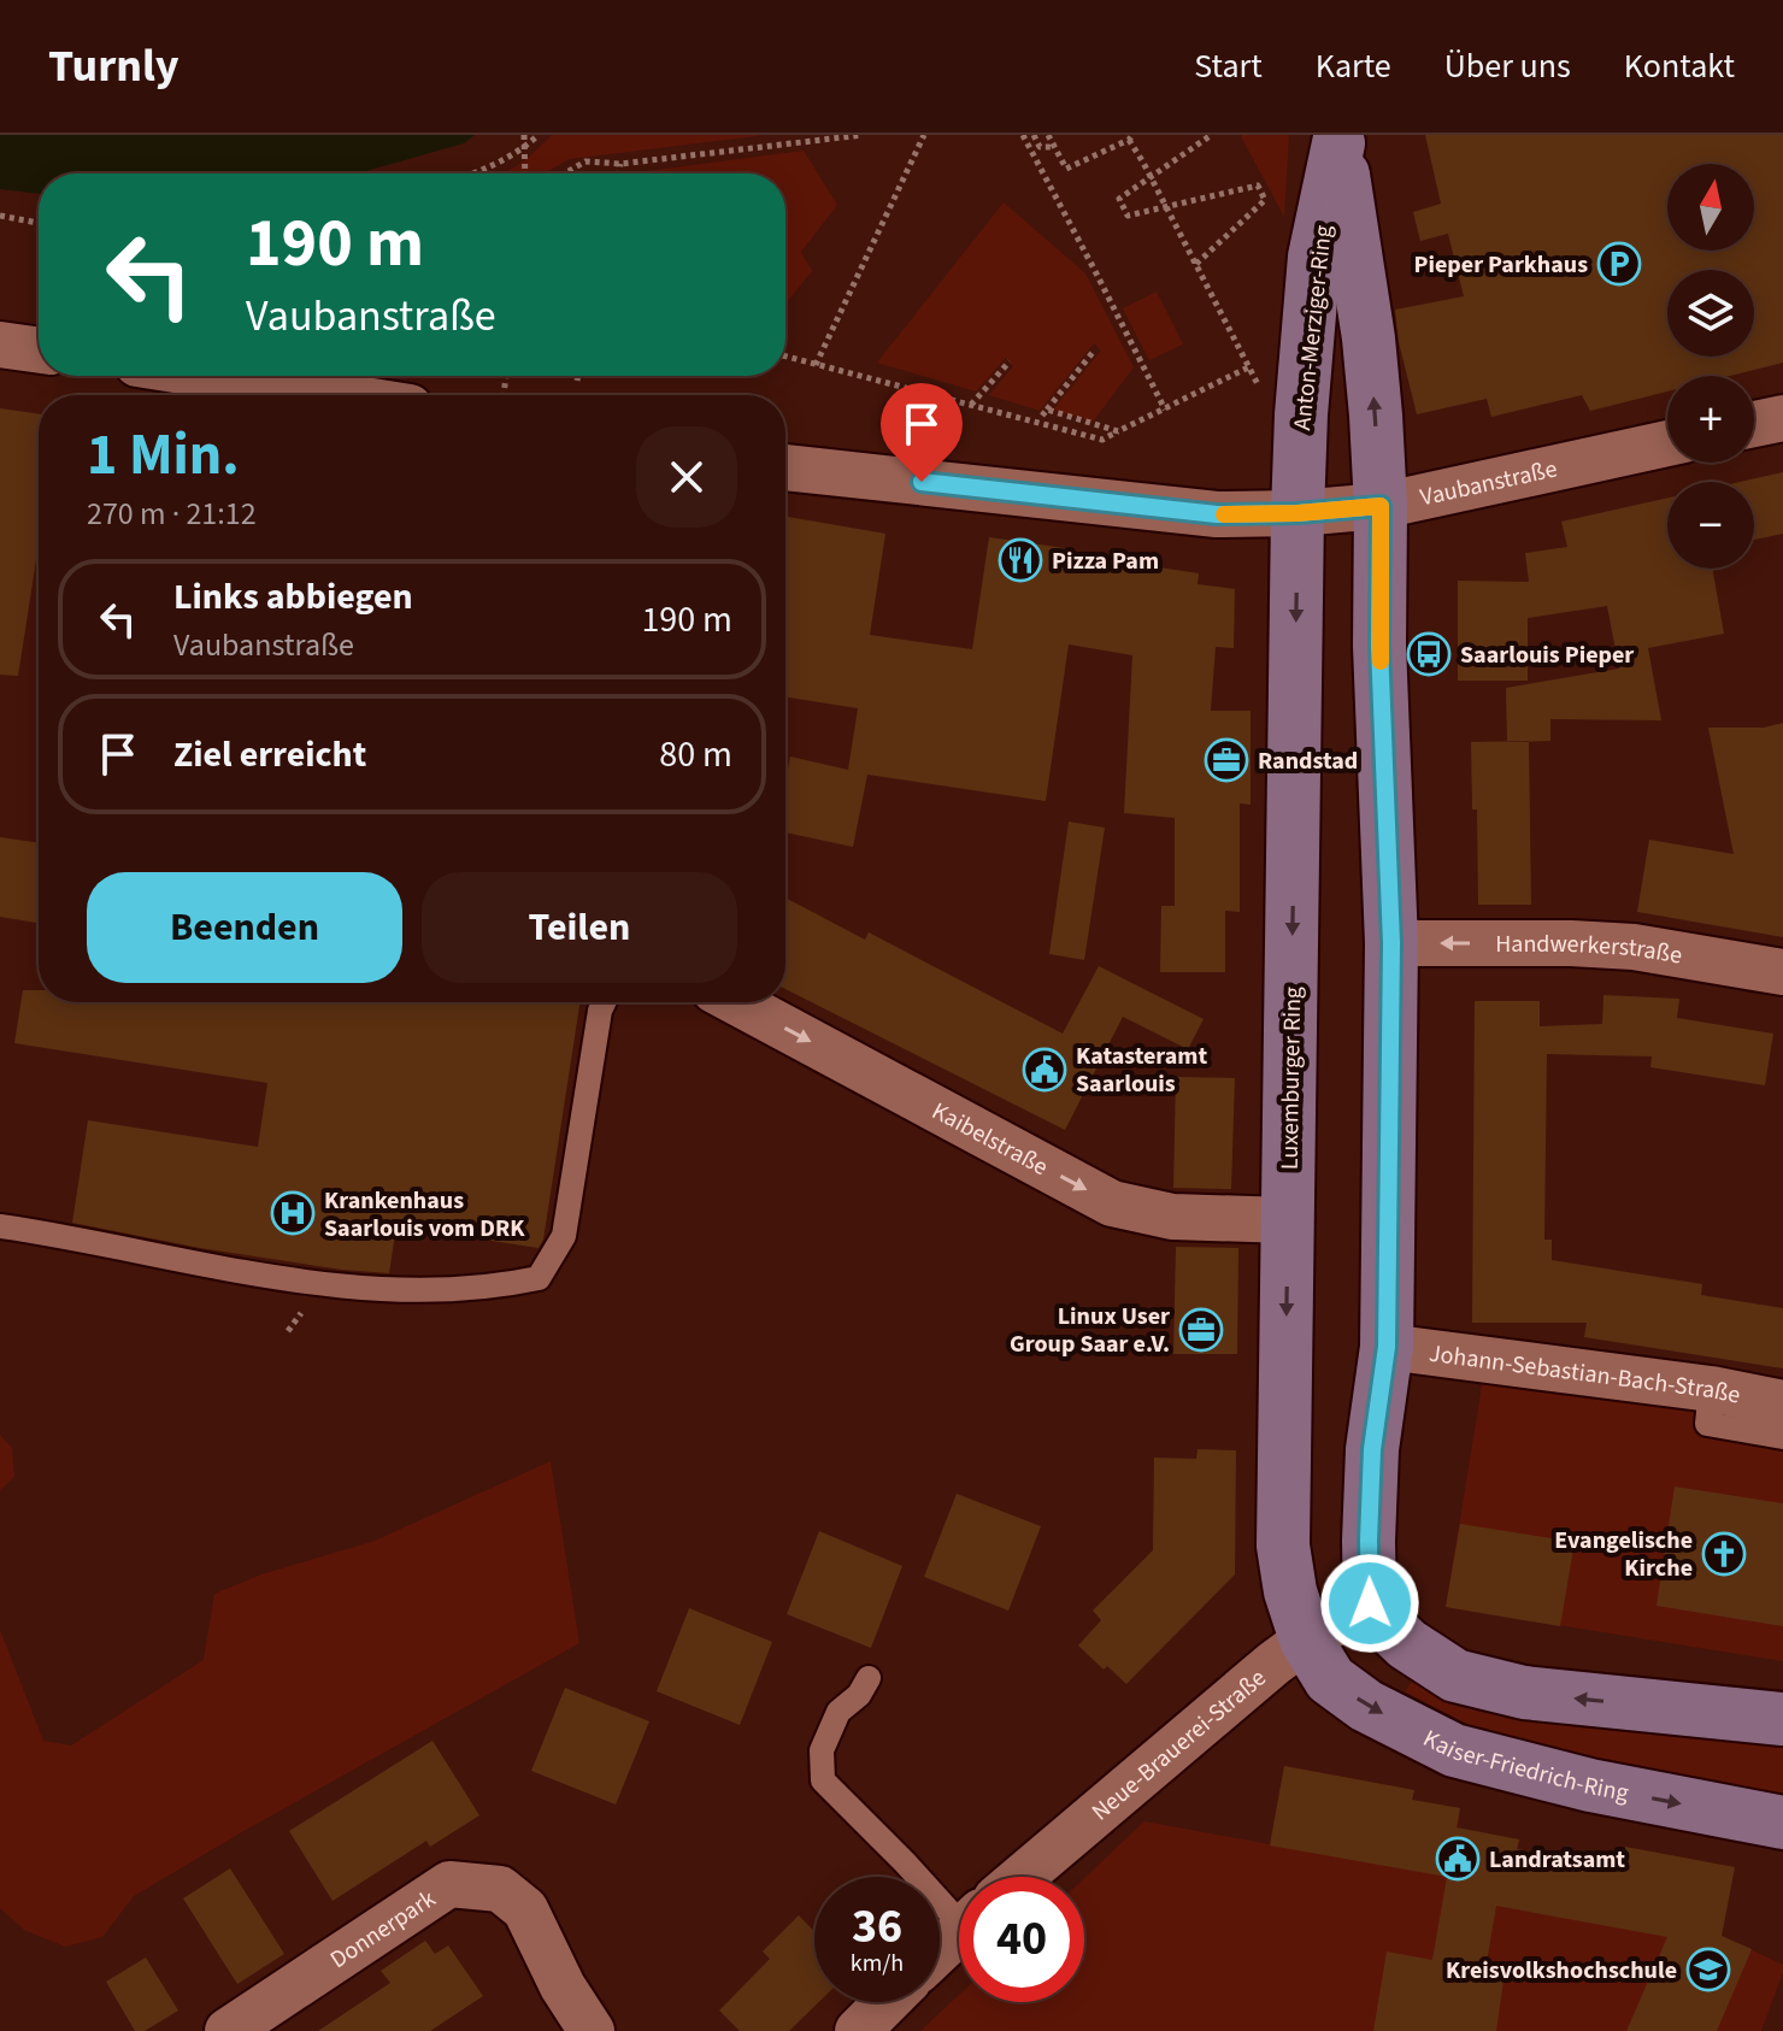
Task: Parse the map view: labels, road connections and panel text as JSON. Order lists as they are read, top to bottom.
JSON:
{
  "streets": {
    "street": [
      "Anton-Merziger-Ring",
      "Vaubanstraße",
      "Handwerkerstraße",
      "Luxemburger Ring",
      "Kaibelstraße",
      "Johann-Sebastian-Bach-Straße",
      "Neue-Brauerei-Straße",
      "Kaiser-Friedrich-Ring",
      "Donnerpark"
    ]
  },
  "crossings": [
    ["Anton-Merziger-Ring", "Vaubanstraße"],
    ["Anton-Merziger-Ring", "Luxemburger Ring"],
    ["Vaubanstraße", "Luxemburger Ring"],
    ["Luxemburger Ring", "Kaibelstraße"],
    ["Luxemburger Ring", "Neue-Brauerei-Straße"],
    ["Luxemburger Ring", "Kaiser-Friedrich-Ring"],
    ["Neue-Brauerei-Straße", "Kaiser-Friedrich-Ring"]
  ],
  "one_way": ["Handwerkerstraße", "Kaibelstraße"],
  "places": {
    "parking": ["Pieper Parkhaus"],
    "restaurant": ["Pizza Pam"],
    "bus stop": ["Saarlouis Pieper"],
    "office": ["Randstad", "Linux User Group Saar e.V."],
    "public building": ["Katasteramt Saarlouis", "Landratsamt"],
    "hospital": ["Krankenhaus Saarlouis vom DRK"],
    "church": ["Evangelische Kirche"],
    "school or university": ["Kreisvolkshochschule"]
  },
  "north": "top",
  "page": {
    "header": "Turnly",
    "nav": [
      "Start",
      "Karte",
      "Über uns",
      "Kontakt"
    ],
    "map_buttons": ["+", "−"],
    "turn": ["190 m", "Vaubanstraße"],
    "heading": ["1 Min.", "270 m · 21:12"],
    "list": [
      {
        "name": "Links abbiegen",
        "note": "Vaubanstraße",
        "value": "190 m"
      },
      {
        "name": "Ziel erreicht",
        "value": "80 m"
      }
    ],
    "buttons": ["Beenden", "Teilen"],
    "speed": "36 km/h",
    "limit": "40"
  }
}
